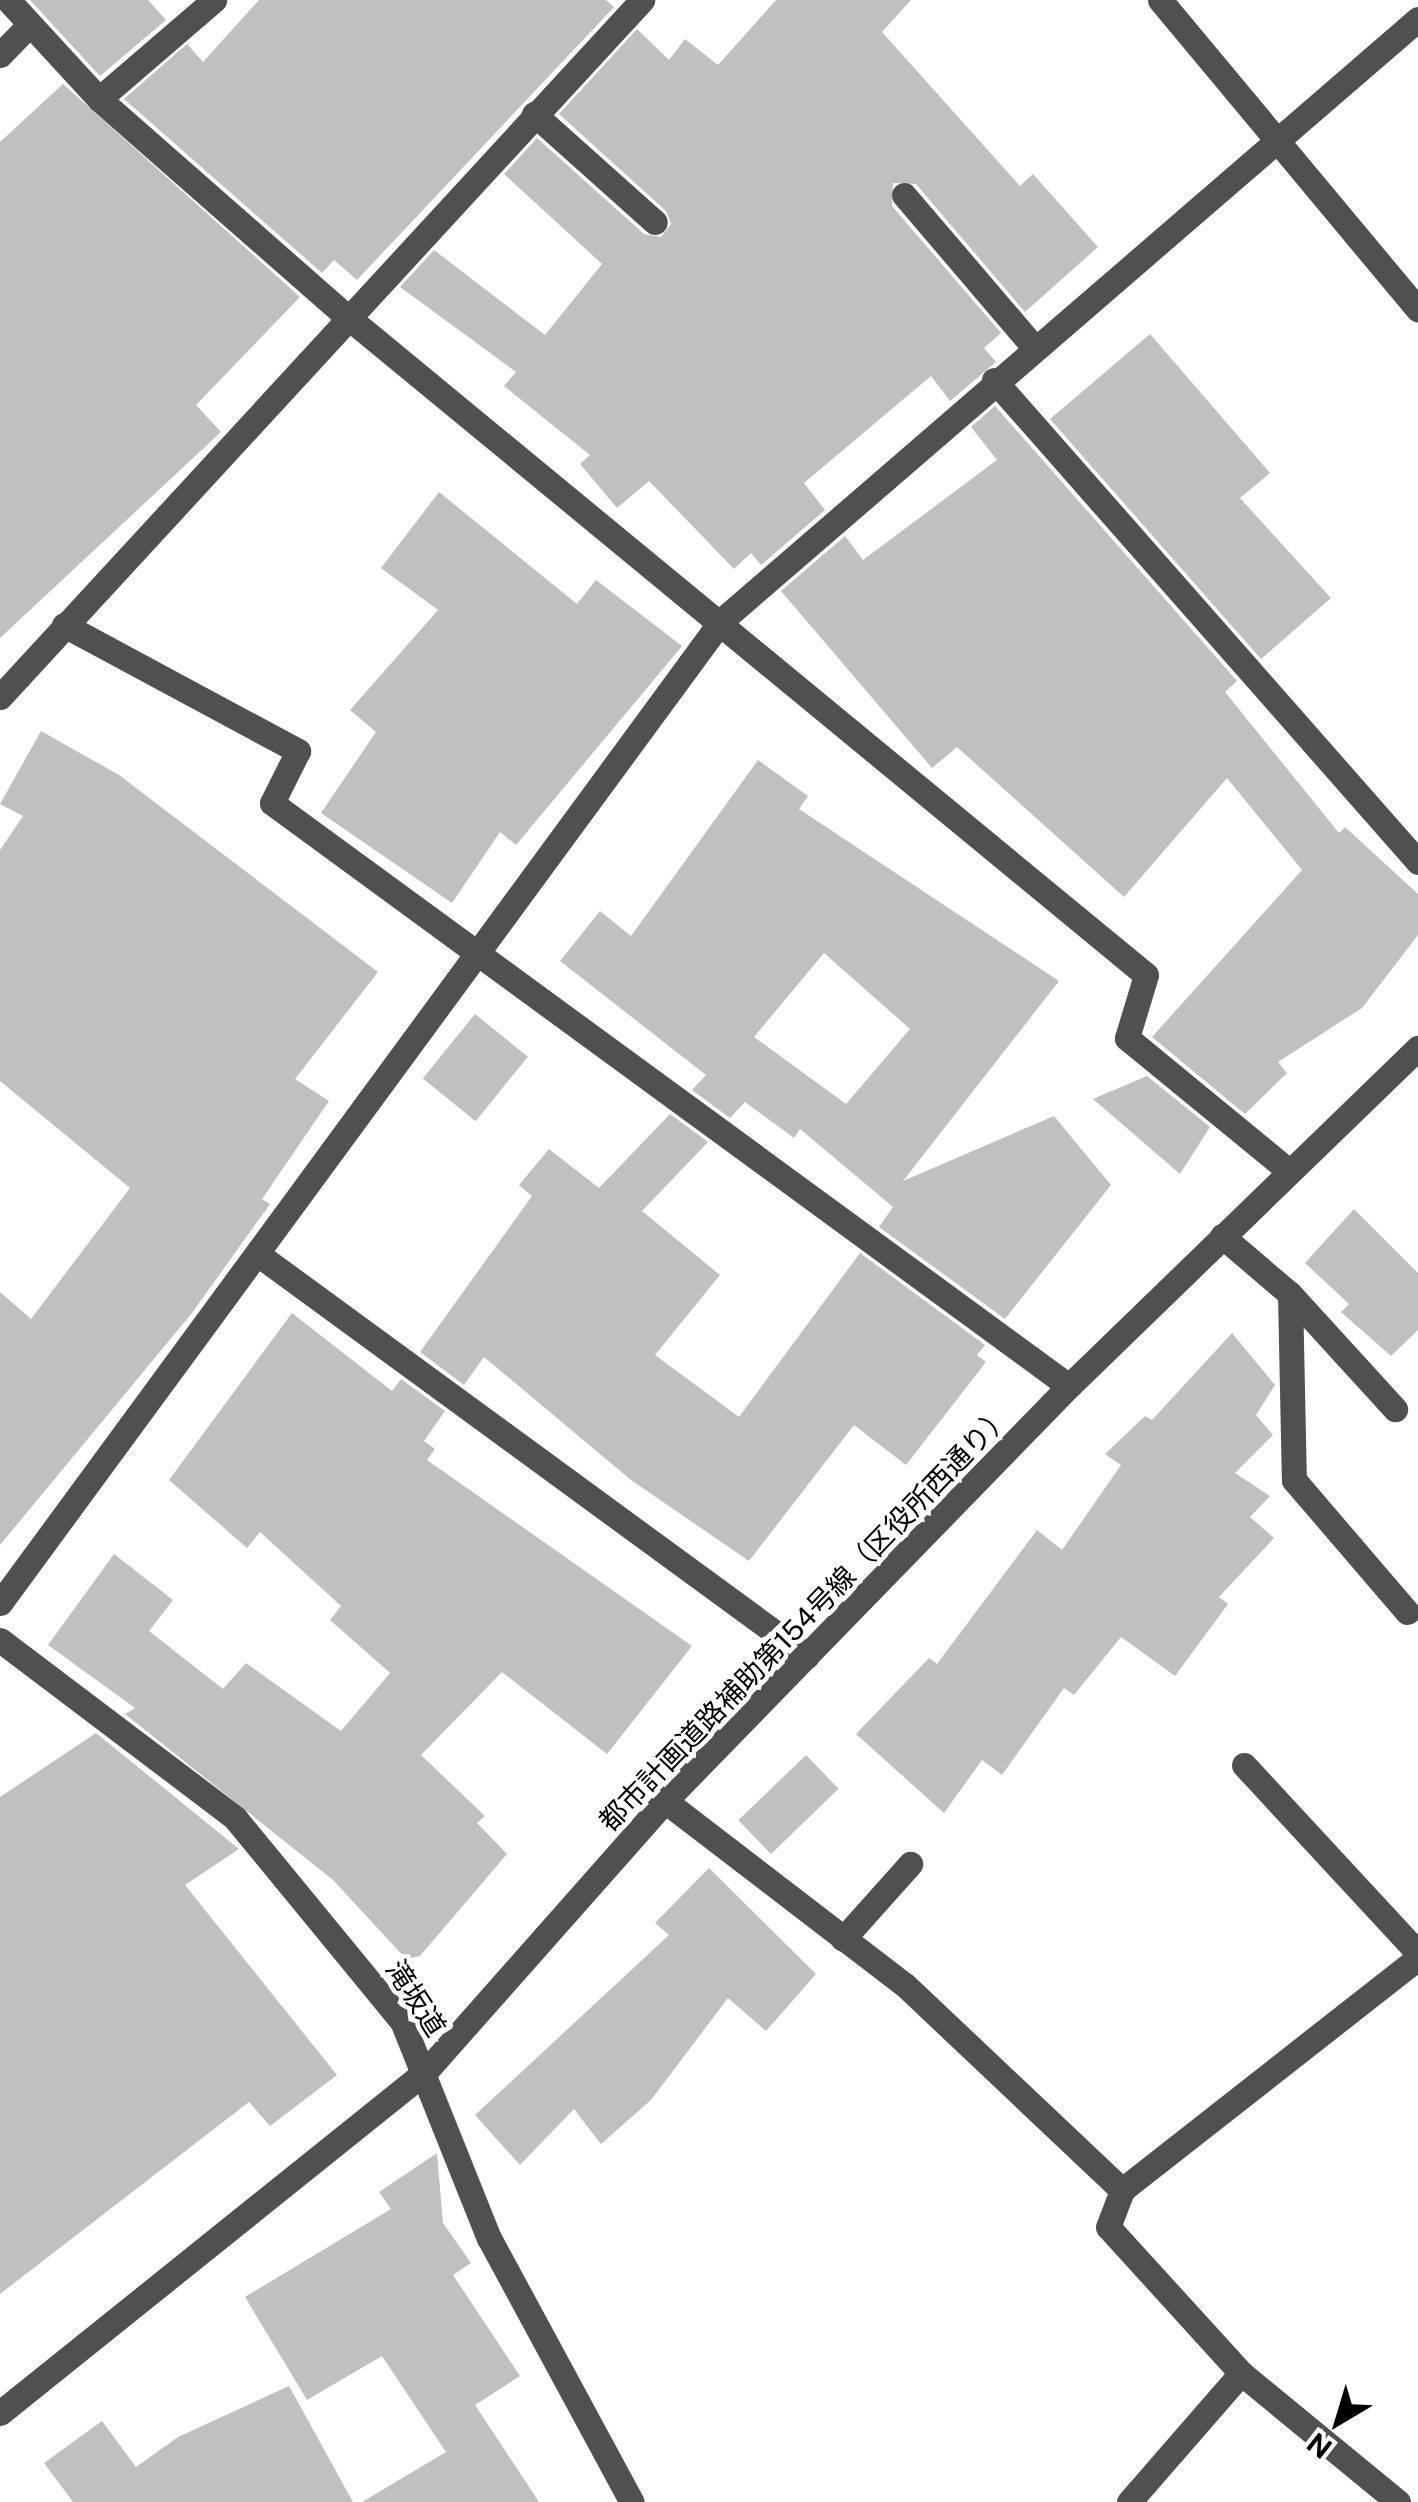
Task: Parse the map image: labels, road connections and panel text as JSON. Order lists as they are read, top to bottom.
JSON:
{
  "streets": {
    "street": ["都市計画道路補助第154号線（区役所西通り）", "滝坂道"]
  },
  "crossings": [
    ["都市計画道路補助第154号線（区役所西通り）", "滝坂道"]
  ],
  "north": "bottom left"
}
